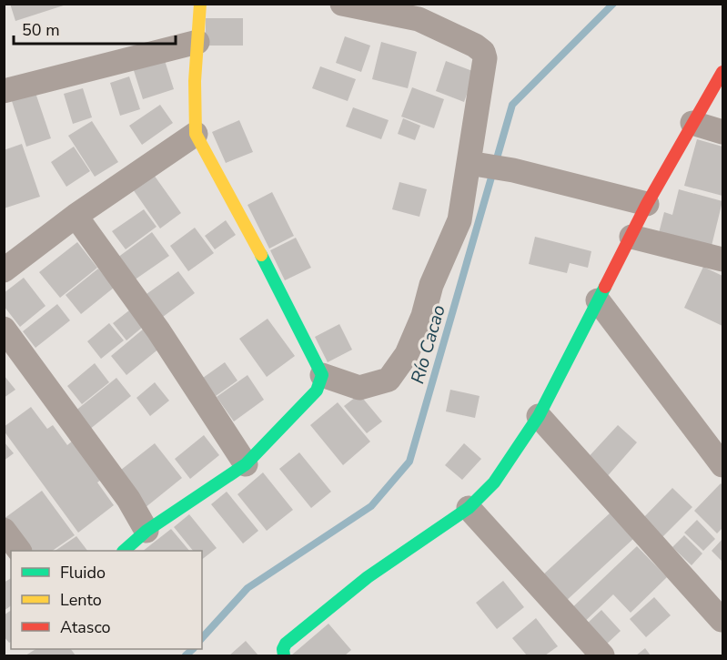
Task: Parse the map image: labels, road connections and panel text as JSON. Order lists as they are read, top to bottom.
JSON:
{
  "water": ["Río Cacao"],
  "legend": ["Fluido", "Lento", "Atasco"],
  "scale_bar": "50 m"
}
